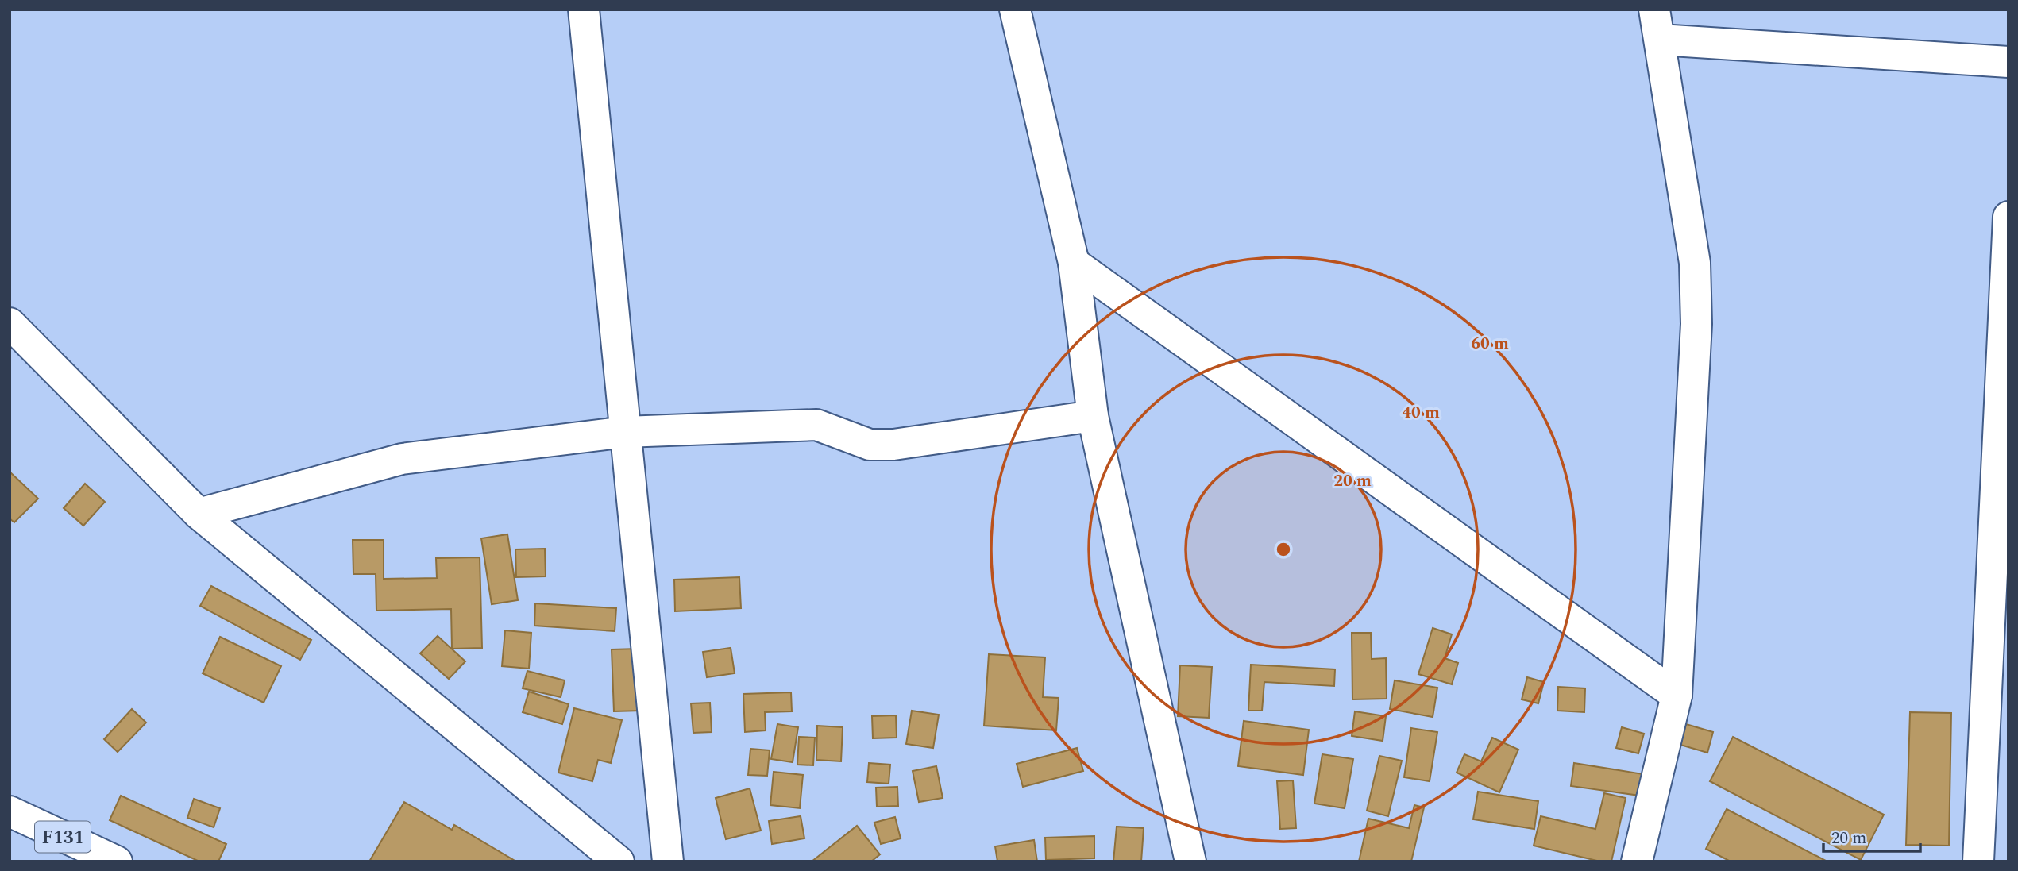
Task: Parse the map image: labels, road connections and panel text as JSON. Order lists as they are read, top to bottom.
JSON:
{
  "streets": {
    "street": ["F131"]
  },
  "scale_bar": "20 m",
  "rings": ["60 m", "40 m", "20 m"]
}
